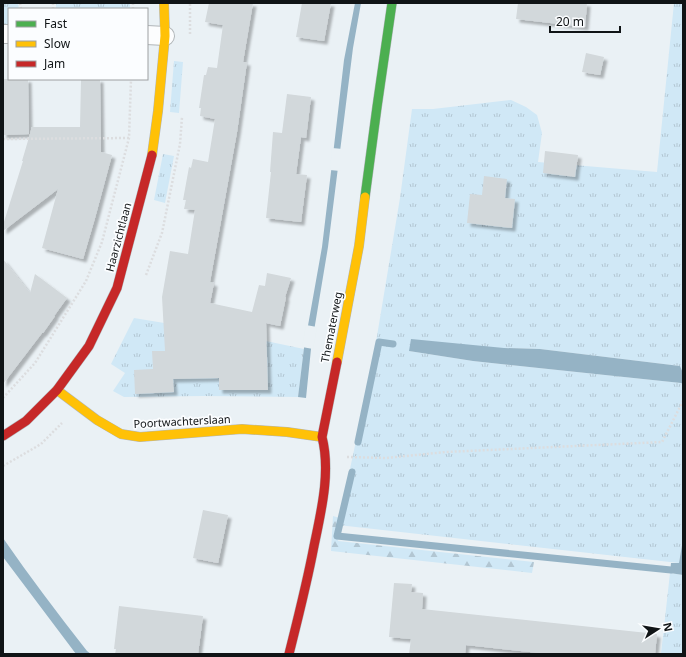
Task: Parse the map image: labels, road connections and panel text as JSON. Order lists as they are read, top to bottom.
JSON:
{
  "streets": {
    "street": ["Haarzichtlaan", "Thematerweg", "Poortwachterslaan"]
  },
  "crossings": [
    ["Haarzichtlaan", "Poortwachterslaan"],
    ["Thematerweg", "Poortwachterslaan"]
  ],
  "legend": ["Fast", "Slow", "Jam"],
  "scale_bar": "20 m",
  "north": "right"
}
